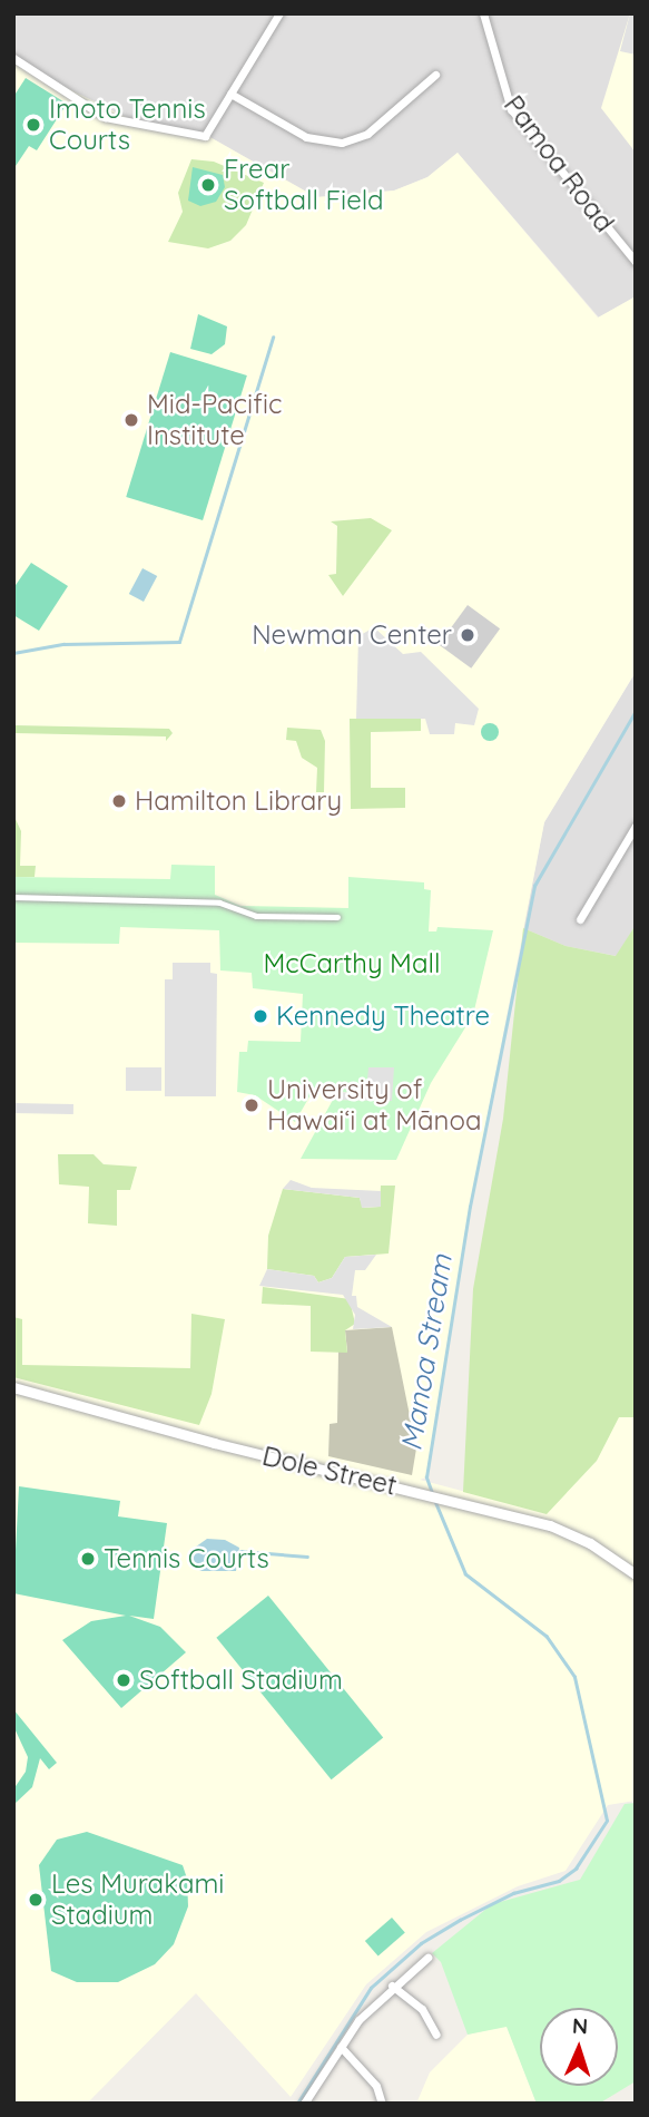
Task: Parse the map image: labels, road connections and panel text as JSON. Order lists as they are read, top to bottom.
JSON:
{
  "streets": {
    "street": ["Pamoa Road", "Dole Street"]
  },
  "water": ["Manoa Stream"],
  "parks": ["McCarthy Mall"],
  "places": [
    "Imoto Tennis Courts",
    "Frear Softball Field",
    "Mid-Pacific Institute",
    "Newman Center",
    "Hamilton Library",
    "Kennedy Theatre",
    "University of Hawaiʻi at Mānoa",
    "Tennis Courts",
    "Softball Stadium",
    "Les Murakami Stadium"
  ],
  "north": "top"
}
